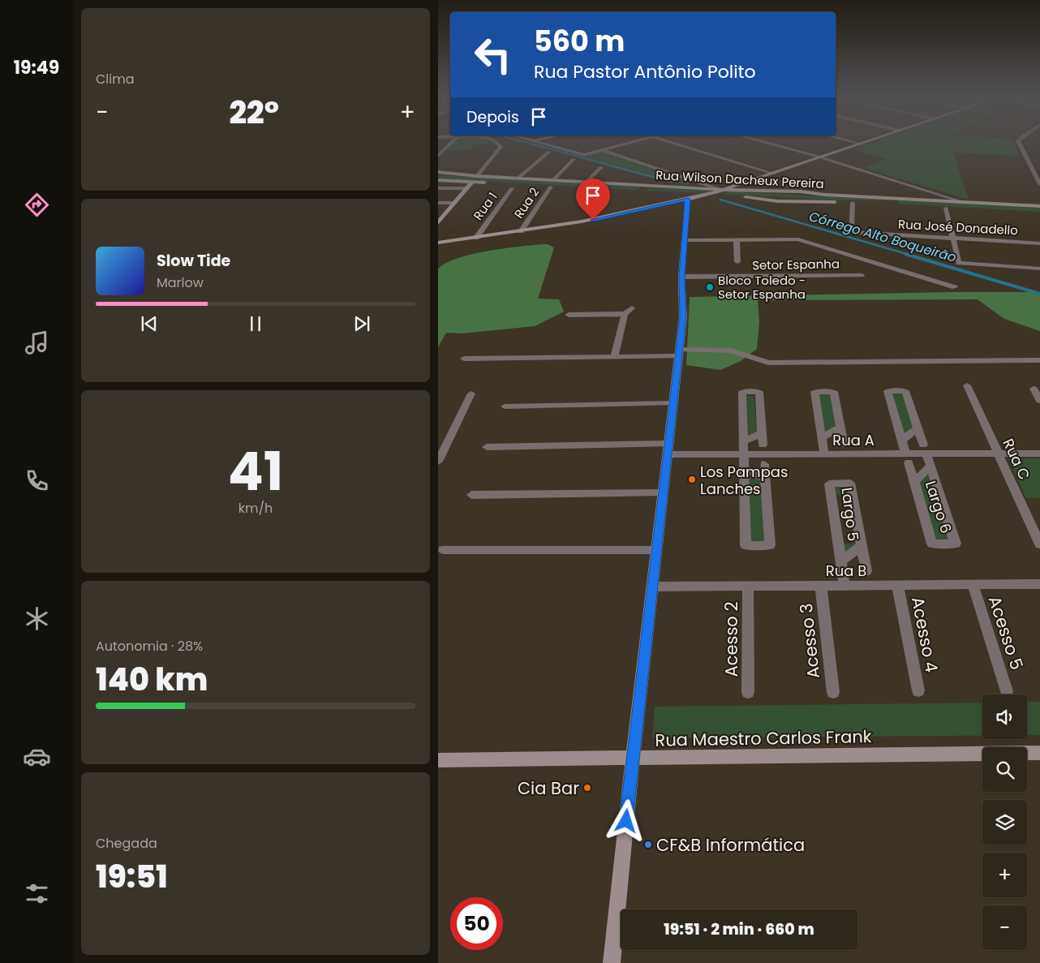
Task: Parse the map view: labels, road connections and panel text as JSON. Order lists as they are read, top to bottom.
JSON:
{
  "streets": {
    "main road": ["Rua Wilson Dacheux Pereira", "Rua Maestro Carlos Frank"],
    "street": [
      "Rua 2",
      "Rua 1",
      "Rua José Donadello",
      "Setor Espanha",
      "Rua A",
      "Rua C",
      "Largo 6",
      "Largo 5",
      "Rua B",
      "Acesso 5",
      "Acesso 4",
      "Acesso 2",
      "Acesso 3"
    ]
  },
  "crossings": [
    ["Rua Wilson Dacheux Pereira", "Rua 2"],
    ["Rua Wilson Dacheux Pereira", "Rua José Donadello"],
    ["Rua A", "Rua C"],
    ["Rua A", "Largo 6"],
    ["Largo 5", "Rua B"],
    ["Rua B", "Acesso 5"],
    ["Rua B", "Acesso 4"],
    ["Rua B", "Acesso 2"],
    ["Rua B", "Acesso 3"]
  ],
  "water": ["Córrego Alto Boqueirão"],
  "places": [
    "Bloco Toledo - Setor Espanha",
    "Los Pampas Lanches",
    "Cia Bar",
    "CF&B Informática"
  ],
  "page": {
    "tabs": "19:49",
    "tile": [
      "Clima",
      ["41", "km/h"],
      ["Autonomia · 28%", "140 km"],
      ["Chegada", "19:51"]
    ],
    "turn": ["560 m", "Rua Pastor Antônio Polito"],
    "heat": ["−", "22°", "+"],
    "then": "Depois",
    "song": ["Slow Tide", "Marlow"],
    "map_buttons": ["+", "−"],
    "limit": "50",
    "trip": "19:51 · 2 min · 660 m"
  }
}
